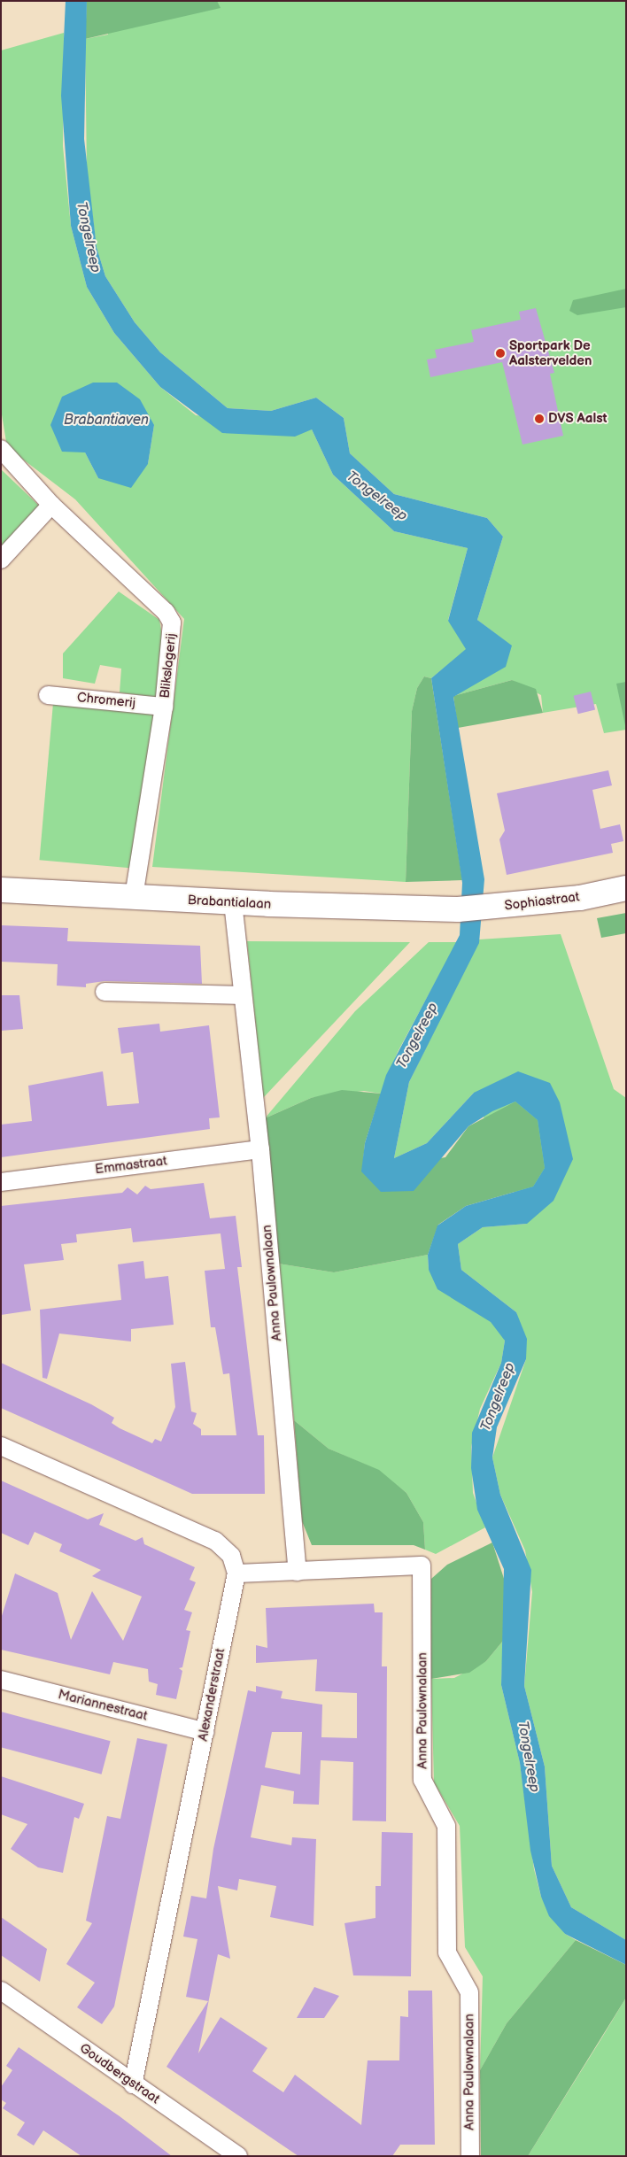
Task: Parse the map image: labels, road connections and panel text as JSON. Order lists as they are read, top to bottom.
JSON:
{
  "streets": {
    "street": [
      "Blikslagerij",
      "Chromerij",
      "Sophiastraat",
      "Brabantialaan",
      "Emmastraat",
      "Anna Paulownalaan",
      "Alexanderstraat",
      "Mariannestraat",
      "Goudbergstraat"
    ]
  },
  "crossings": [
    ["Blikslagerij", "Chromerij"],
    ["Blikslagerij", "Brabantialaan"],
    ["Sophiastraat", "Brabantialaan"],
    ["Brabantialaan", "Anna Paulownalaan"],
    ["Emmastraat", "Anna Paulownalaan"],
    ["Anna Paulownalaan", "Alexanderstraat"],
    ["Alexanderstraat", "Mariannestraat"],
    ["Alexanderstraat", "Goudbergstraat"]
  ],
  "water": ["Tongelreep", "Brabantiaven"],
  "places": ["Sportpark De Aalstervelden", "DVS Aalst"]
}
